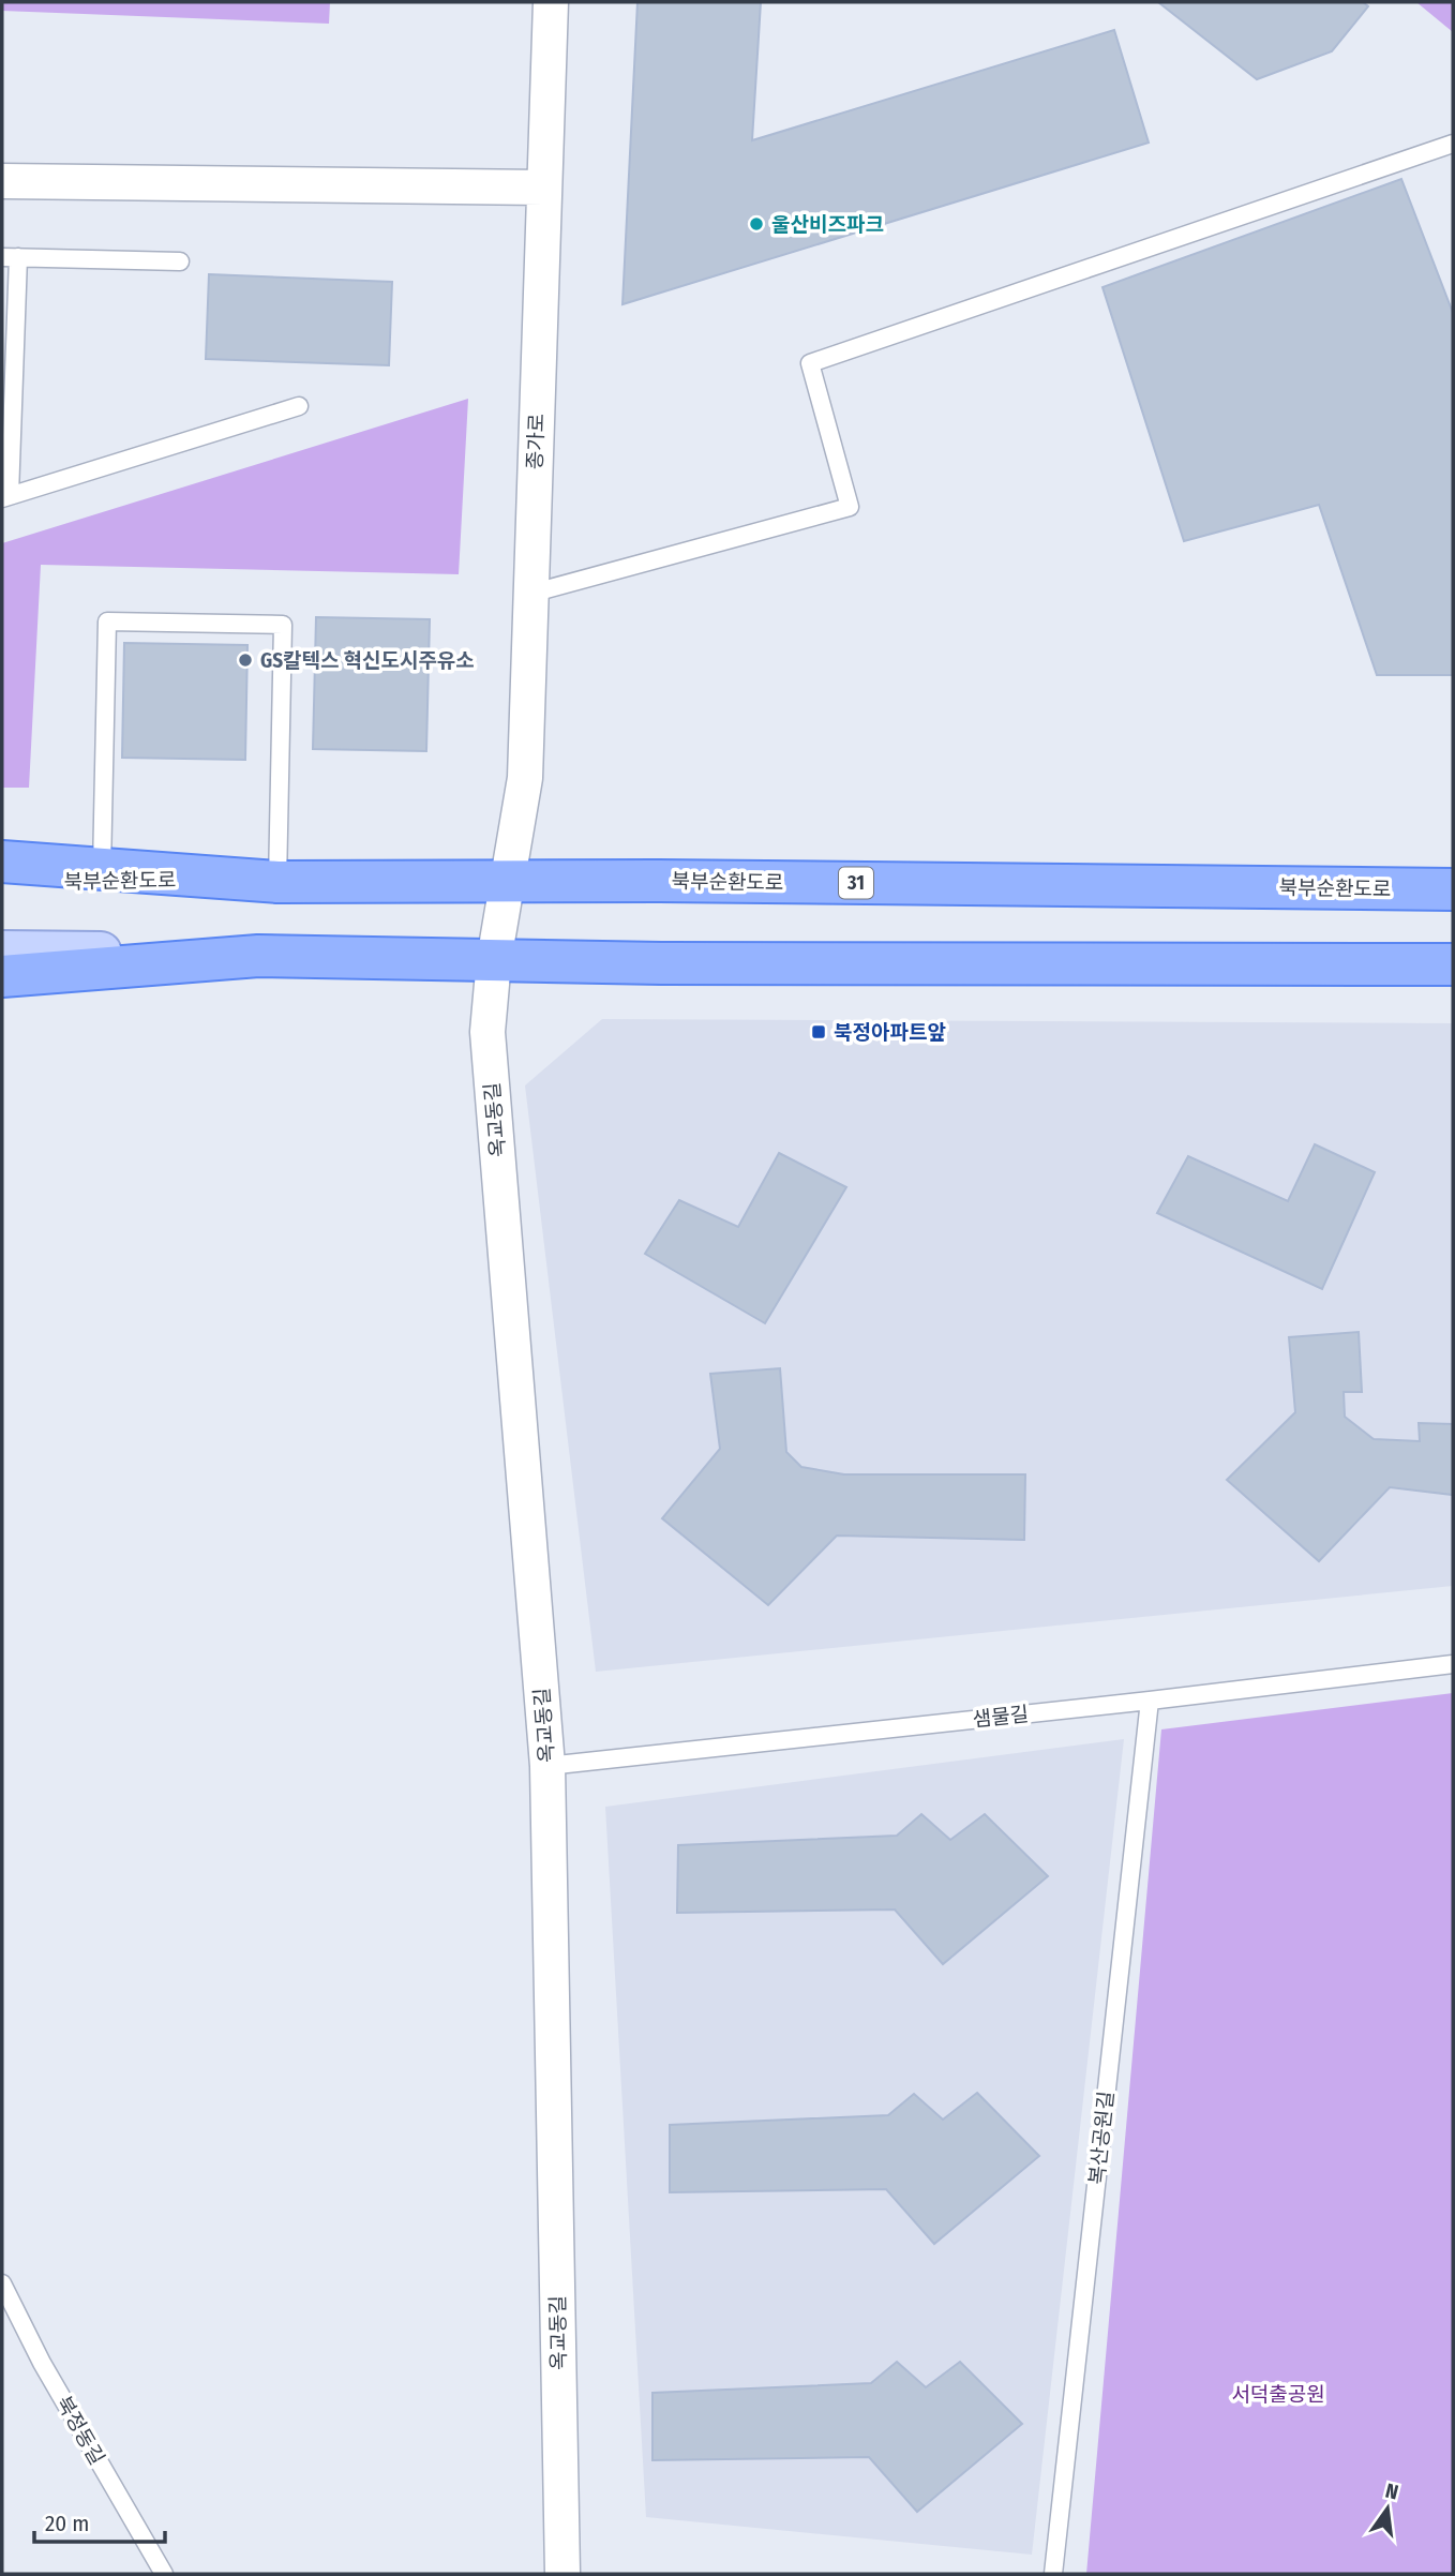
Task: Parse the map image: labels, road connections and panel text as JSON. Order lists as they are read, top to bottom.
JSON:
{
  "streets": {
    "main road": ["북부순환도로", "31"],
    "street": ["종가로", "옥교동길"],
    "lane": ["샘물길", "복산공원길", "북정동길"]
  },
  "crossings": [
    ["종가로", "북부순환도로"],
    ["종가로", "옥교동길"],
    ["북부순환도로", "옥교동길"],
    ["옥교동길", "샘물길"],
    ["샘물길", "복산공원길"]
  ],
  "parks": ["서덕출공원"],
  "places": {
    "other": ["울산비즈파크", "GS칼텍스 혁신도시주유소"],
    "transit": ["북정아파트앞"]
  },
  "scale_bar": "20 m",
  "north": "top"
}
